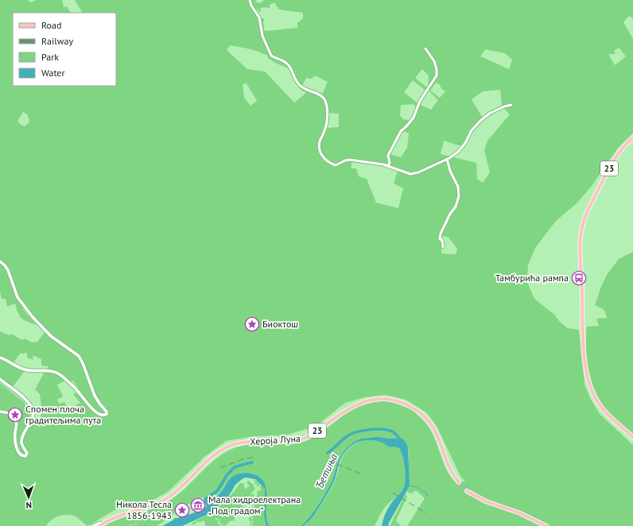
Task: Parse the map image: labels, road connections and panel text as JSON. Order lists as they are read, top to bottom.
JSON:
{
  "streets": {
    "main road": ["23", "Хероја Луна"]
  },
  "water": ["Ђетиња"],
  "places": {
    "bus stop": ["Тамбурића рампа"],
    "place": ["Биоктош", "Спомен плоча градитељима пута", "Никола Тесла 1856-1943"],
    "museum": ["Мала хидроелектрана „Под градом”"]
  },
  "legend": [
    "Road",
    "Railway",
    "Park",
    "Water"
  ],
  "north": "bottom"
}
